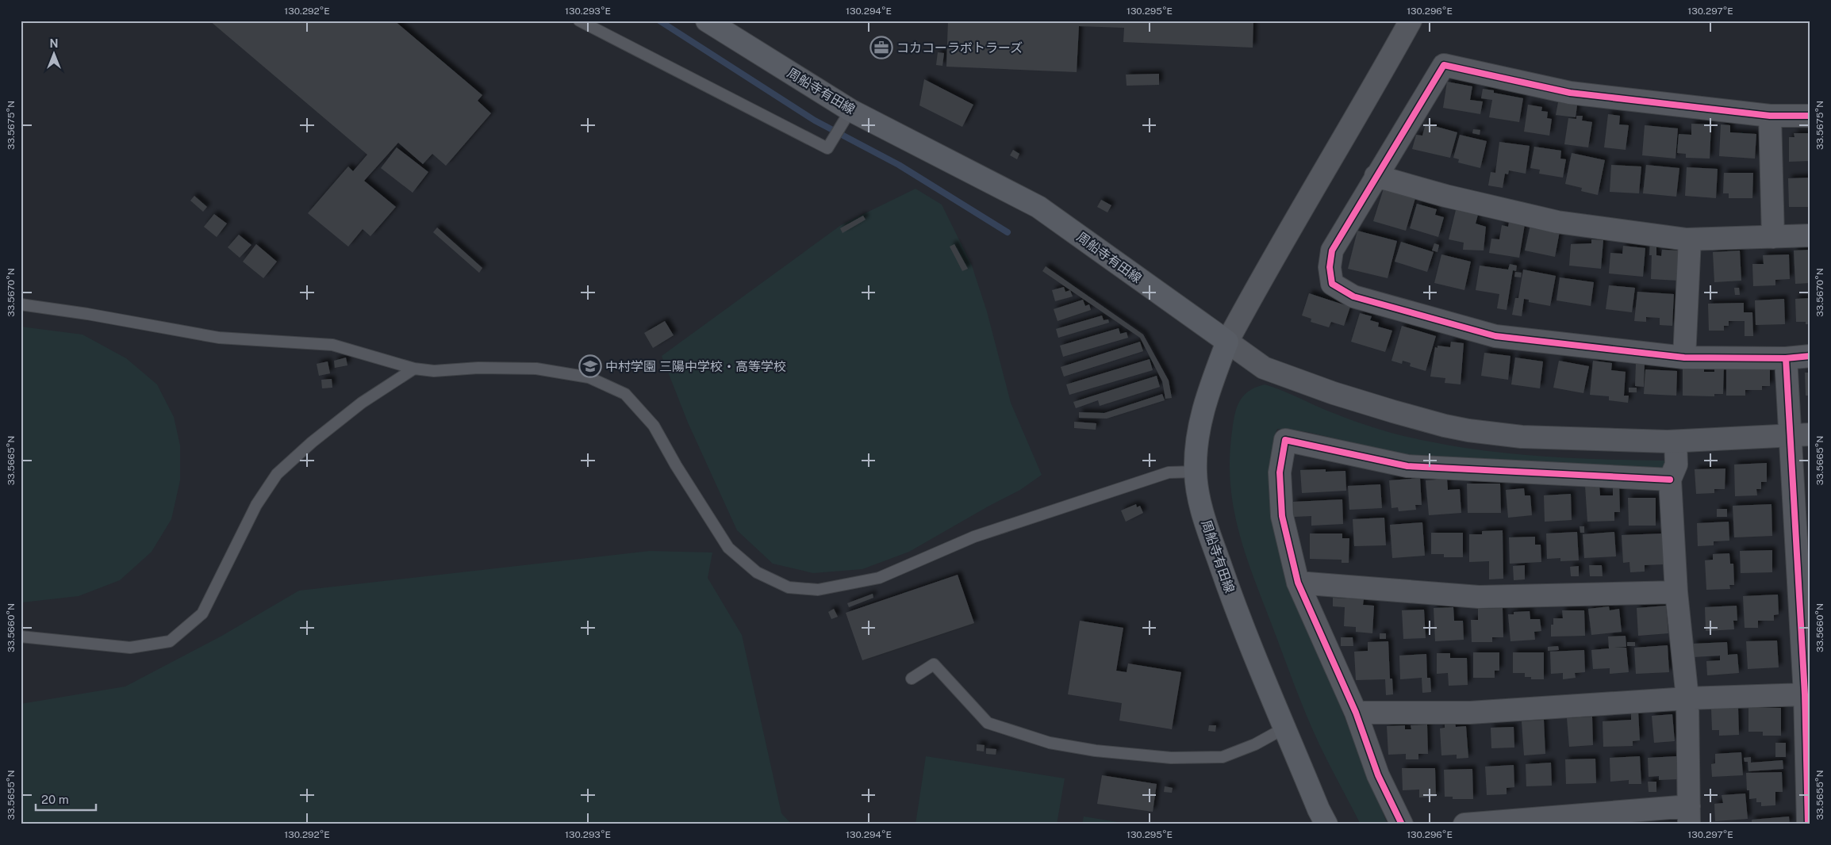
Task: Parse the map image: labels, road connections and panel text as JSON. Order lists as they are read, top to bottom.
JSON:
{
  "streets": {
    "main road": ["周船寺有田線"]
  },
  "places": {
    "office": ["コカコーラボトラーズ"],
    "school or university": ["中村学園 三陽中学校・高等学校"]
  },
  "scale_bar": "20 m",
  "north": "top",
  "coordinates": [
    "130.292°E",
    "130.293°E",
    "130.294°E",
    "130.295°E",
    "130.296°E",
    "130.297°E",
    "33.5675°N",
    "33.5670°N",
    "33.5665°N",
    "33.5660°N",
    "33.5655°N"
  ]
}
